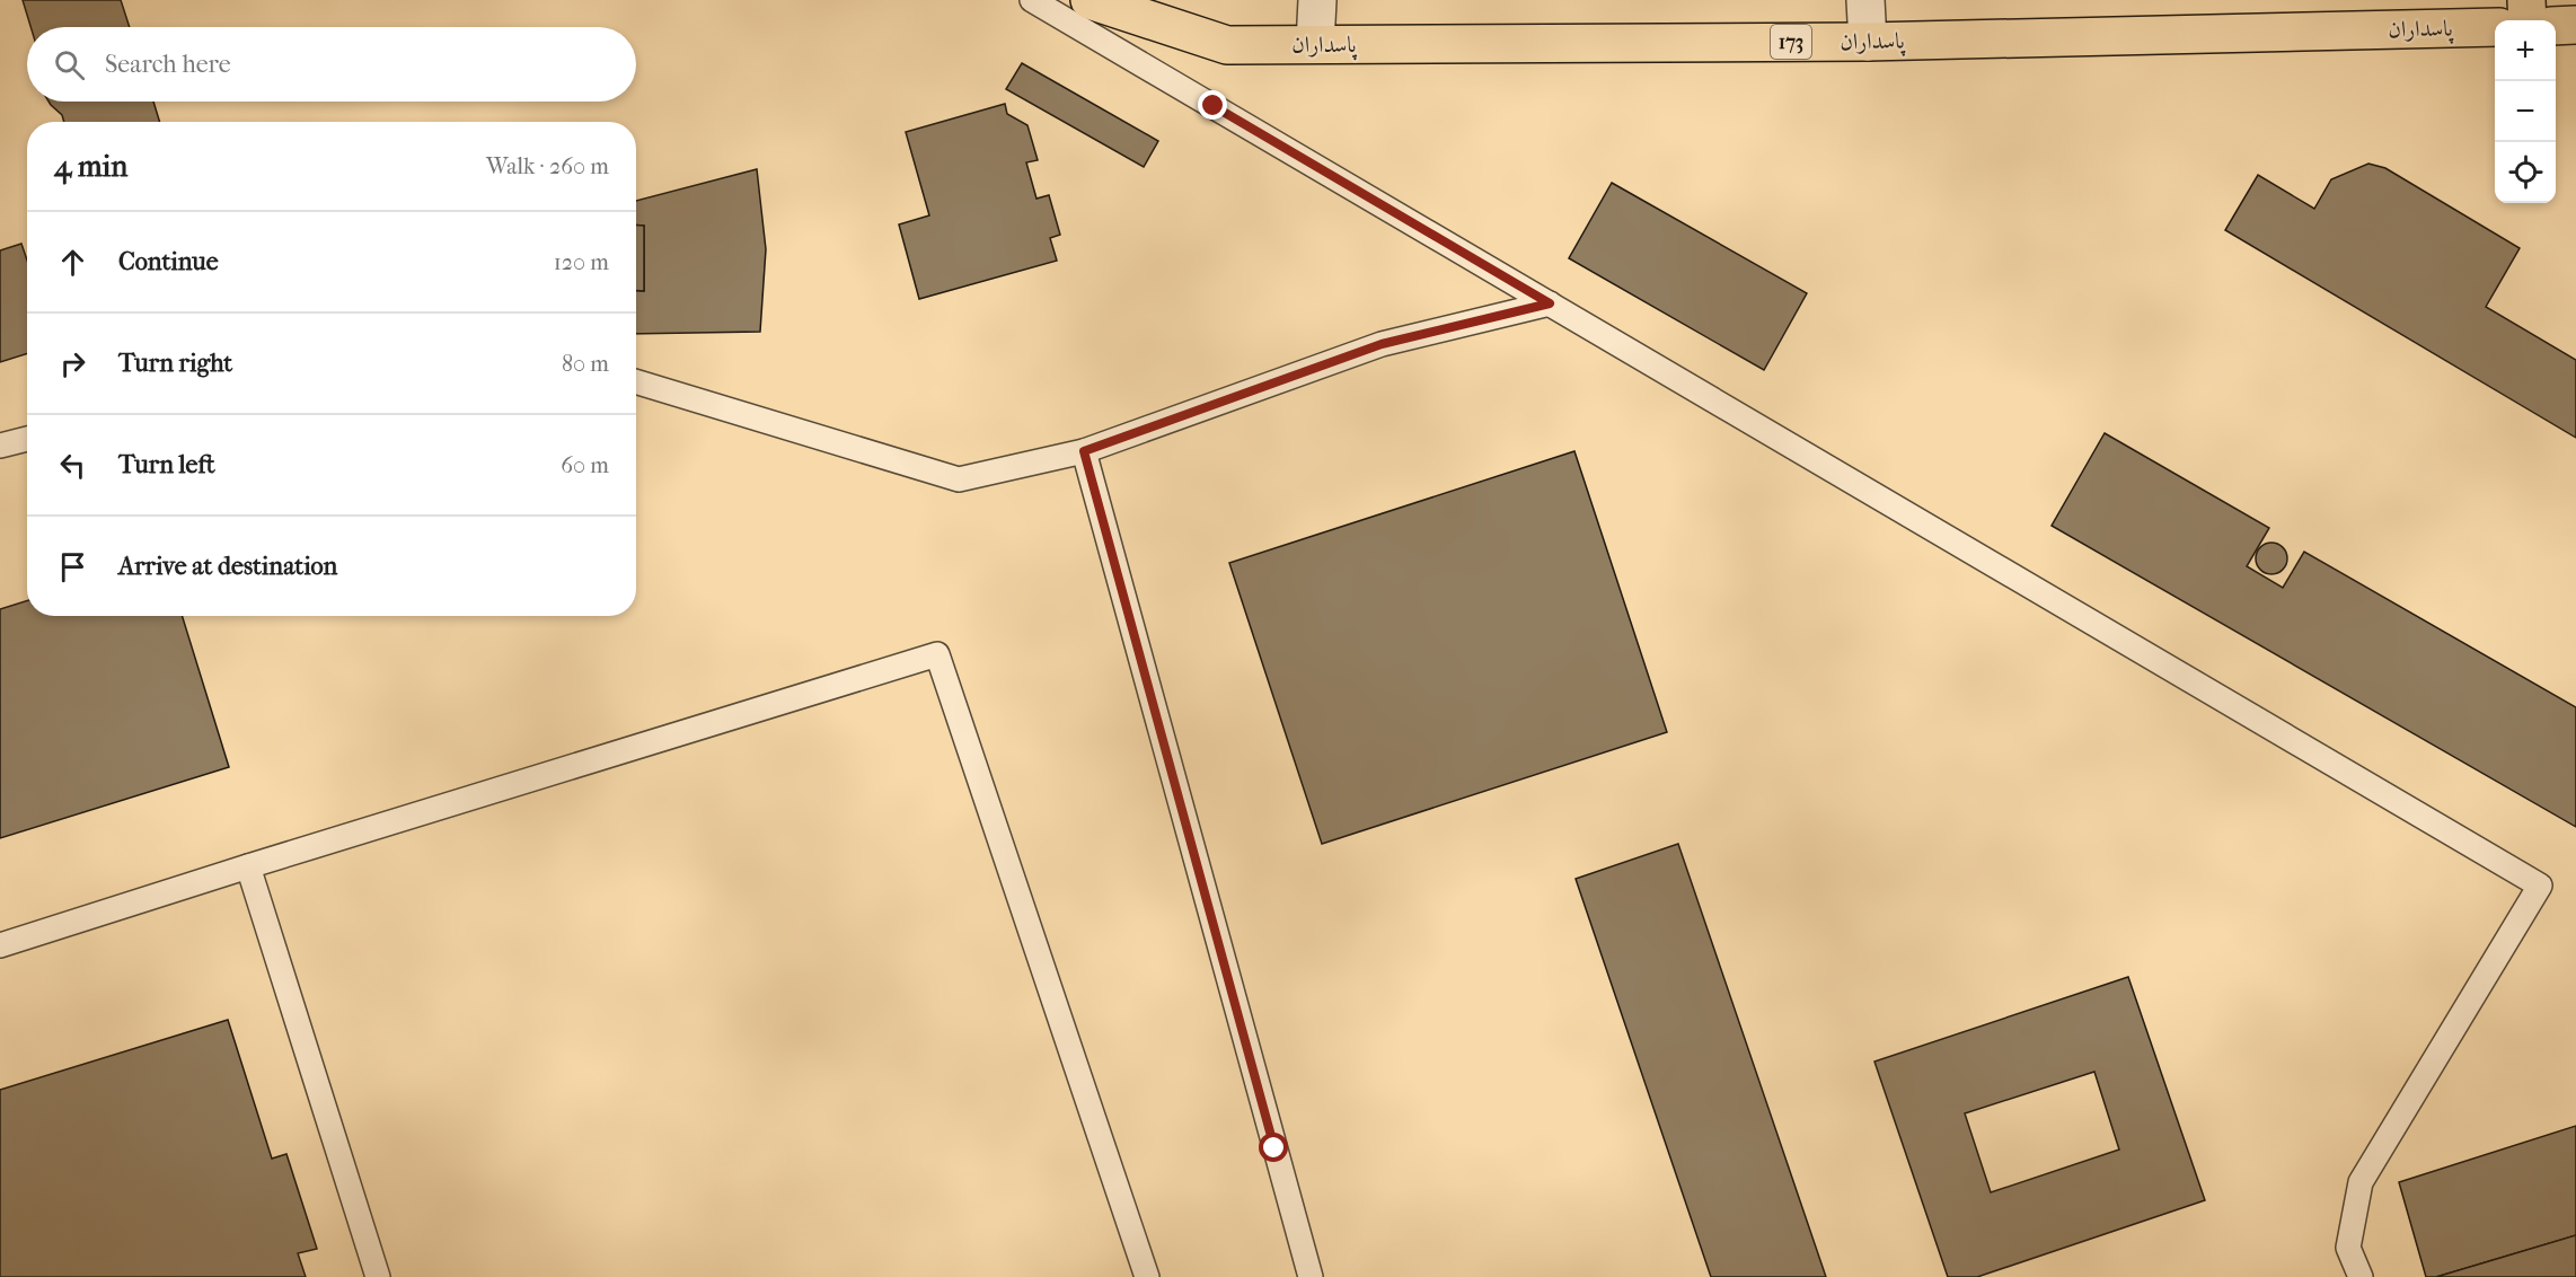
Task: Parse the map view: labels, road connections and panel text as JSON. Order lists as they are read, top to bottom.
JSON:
{
  "streets": {
    "main road": ["پاسداران", "173"]
  },
  "page": {
    "map_buttons": ["+", "−"],
    "search": "Search here",
    "heading": ["4 min", "Walk · 260 m"],
    "list": [
      ["Continue", "120 m"],
      ["Turn right", "80 m"],
      ["Turn left", "60 m"],
      "Arrive at destination"
    ]
  }
}
